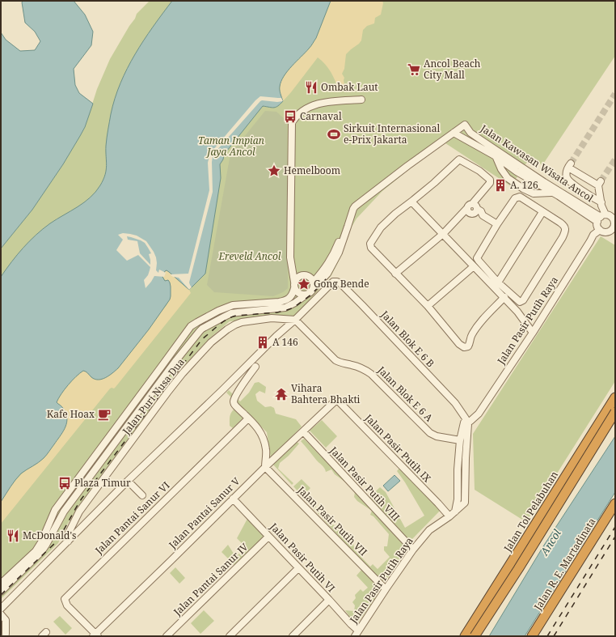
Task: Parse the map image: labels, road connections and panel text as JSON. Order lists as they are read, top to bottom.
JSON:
{
  "streets": {
    "highway": ["Jalan Tol Pelabuhan", "Jalan R. E. Martadinata"],
    "street": [
      "Jalan Kawasan Wisata Ancol",
      "Jalan Pasir Putih Raya",
      "Jalan Blok E 6 B",
      "Jalan Blok E 6 A",
      "Jalan Puri Nusa Dua",
      "Jalan Pasir Putih IX",
      "Jalan Pasir Putih VIII",
      "Jalan Pantai Sanur V",
      "Jalan Pantai Sanur VI",
      "Jalan Pasir Putih VII",
      "Jalan Pasir Putih VI",
      "Jalan Pantai Sanur IV"
    ]
  },
  "crossings": [
    ["Jalan Kawasan Wisata Ancol", "Jalan Pasir Putih Raya"],
    ["Jalan Pasir Putih Raya", "Jalan Blok E 6 B"],
    ["Jalan Pasir Putih Raya", "Jalan Pasir Putih IX"],
    ["Jalan Pasir Putih Raya", "Jalan Pasir Putih VIII"],
    ["Jalan Pasir Putih Raya", "Jalan Pasir Putih VII"],
    ["Jalan Pasir Putih Raya", "Jalan Pasir Putih VI"],
    ["Jalan Blok E 6 B", "Jalan Blok E 6 A"],
    ["Jalan Blok E 6 B", "Jalan Puri Nusa Dua"],
    ["Jalan Blok E 6 A", "Jalan Puri Nusa Dua"],
    ["Jalan Pasir Putih IX", "Jalan Pantai Sanur V"],
    ["Jalan Pasir Putih VIII", "Jalan Pantai Sanur V"],
    ["Jalan Pantai Sanur V", "Jalan Pantai Sanur VI"],
    ["Jalan Pantai Sanur V", "Jalan Pasir Putih VII"],
    ["Jalan Pantai Sanur V", "Jalan Pasir Putih VI"],
    ["Jalan Pasir Putih VI", "Jalan Pantai Sanur IV"]
  ],
  "water": ["Ancol"],
  "parks": ["Taman Impian Jaya Ancol", "Ereveld Ancol"],
  "places": {
    "supermarket": ["Ancol Beach City Mall"],
    "restaurant": ["Ombak Laut", "McDonald's"],
    "bus stop": ["Carnaval", "Plaza Timur"],
    "sports": ["Sirkuit Internasional e-Prix Jakarta"],
    "place": ["Hemelboom", "Gong Bende"],
    "building": ["A. 126", "A 146"],
    "temple": ["Vihara Bahtera Bhakti"],
    "cafe": ["Kafe Hoax"]
  }
}
